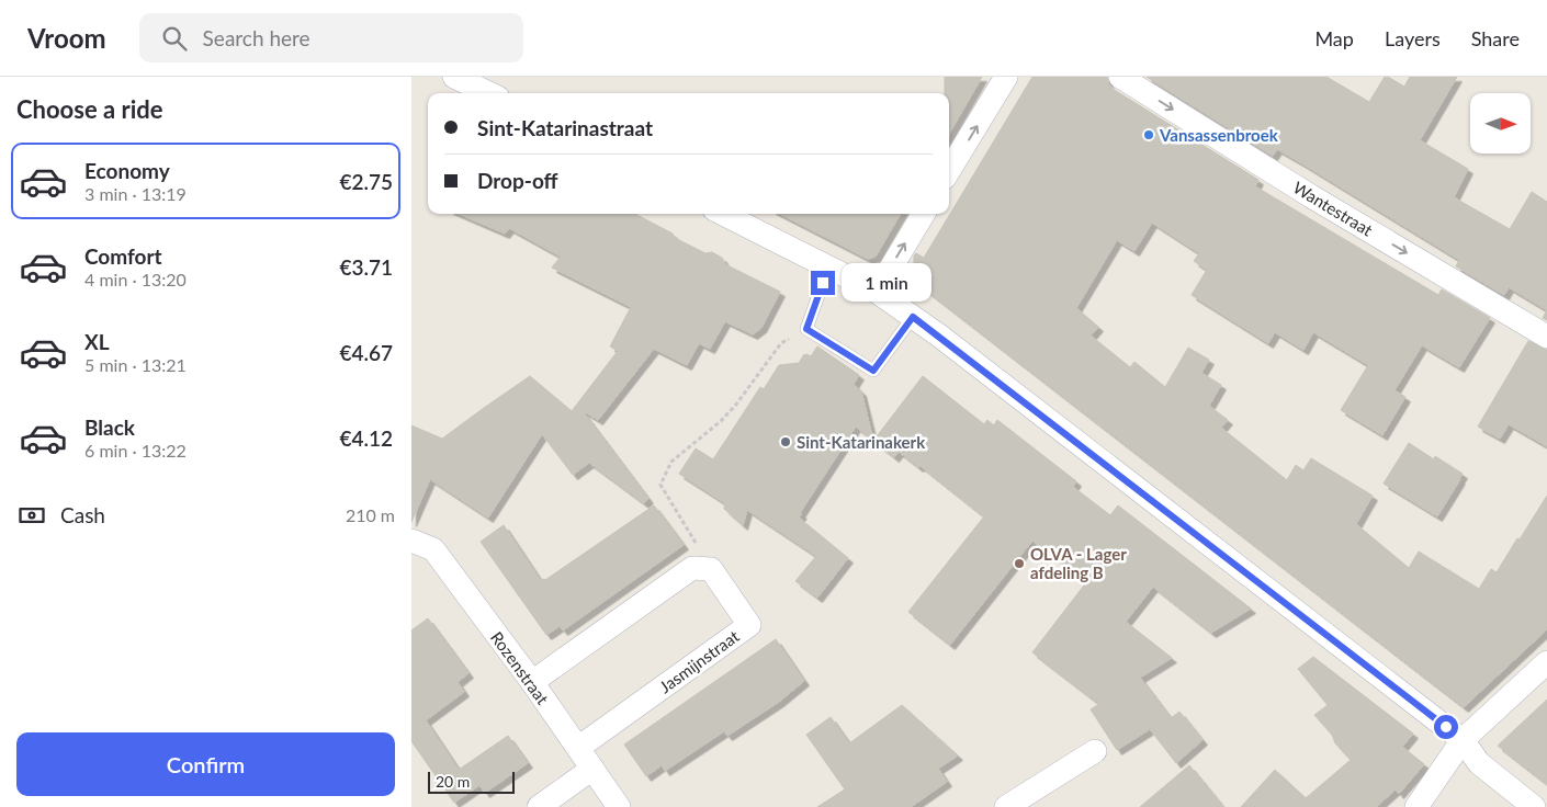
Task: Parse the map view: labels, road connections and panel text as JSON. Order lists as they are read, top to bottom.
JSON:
{
  "streets": {
    "street": ["Wantestraat", "Jasmijnstraat", "Rozenstraat"]
  },
  "crossings": [
    ["Jasmijnstraat", "Rozenstraat"]
  ],
  "one_way": ["Wantestraat"],
  "places": ["Vansassenbroek", "Sint-Katarinakerk", "OLVA - Lager afdeling B"],
  "scale_bar": "20 m",
  "north": "right",
  "page": {
    "header": "Vroom",
    "search": "Search here",
    "nav": ["Map", "Layers", "Share"],
    "heading": "Choose a ride",
    "banner": ["Sint-Katarinastraat", "Drop-off"],
    "list": [
      {
        "name": "Economy",
        "note": "3 min · 13:19",
        "value": "€2.75"
      },
      {
        "name": "Comfort",
        "note": "4 min · 13:20",
        "value": "€3.71"
      },
      {
        "name": "XL",
        "note": "5 min · 13:21",
        "value": "€4.67"
      },
      {
        "name": "Black",
        "note": "6 min · 13:22",
        "value": "€4.12"
      }
    ],
    "bubble": "1 min",
    "pay": ["Cash", "210 m"],
    "buttons": "Confirm",
    "scale": "20 m"
  }
}
